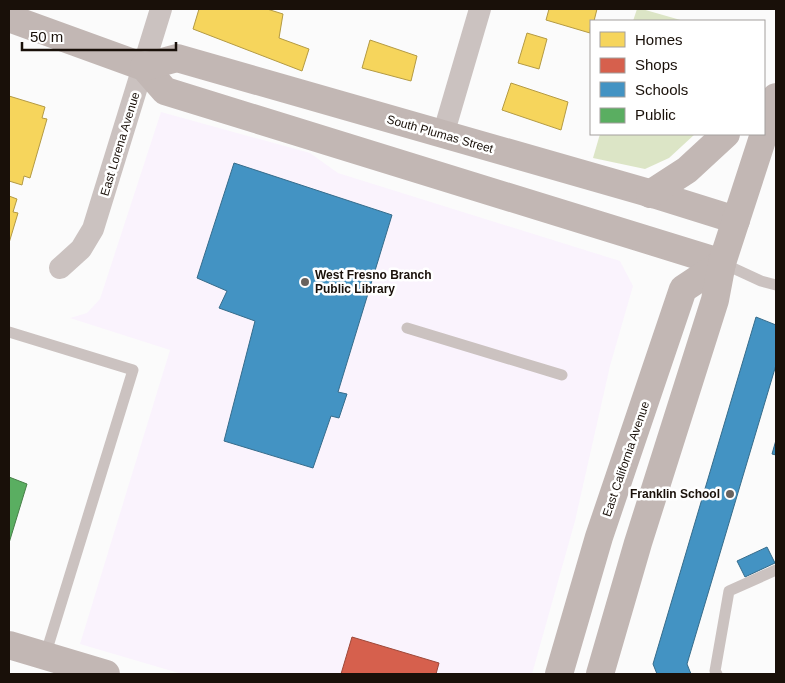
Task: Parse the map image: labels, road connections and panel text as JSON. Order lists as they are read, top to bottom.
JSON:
{
  "streets": {
    "street": ["South Plumas Street", "East Lorena Avenue", "East California Avenue"]
  },
  "crossings": [
    ["South Plumas Street", "East Lorena Avenue"]
  ],
  "places": ["West Fresno Branch Public Library", "Franklin School"],
  "legend": [
    "Homes",
    "Shops",
    "Schools",
    "Public"
  ],
  "scale_bar": "50 m"
}
